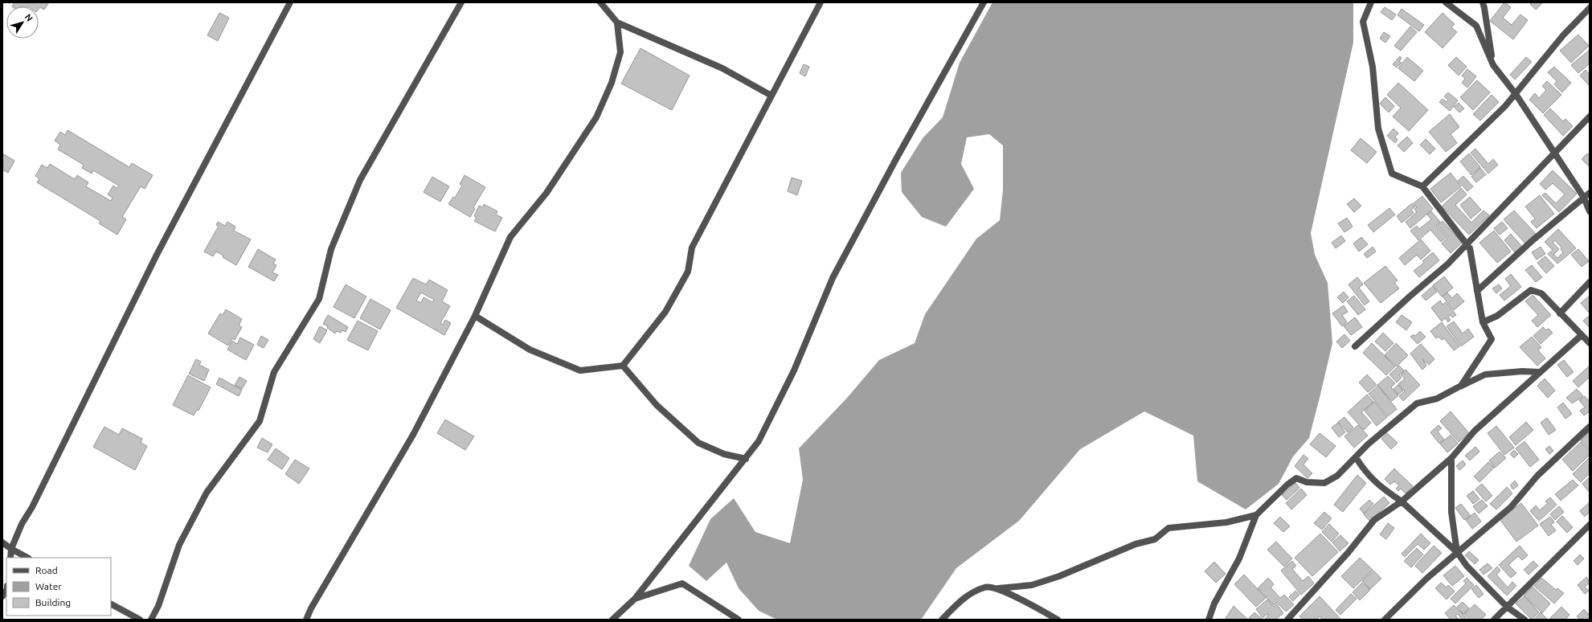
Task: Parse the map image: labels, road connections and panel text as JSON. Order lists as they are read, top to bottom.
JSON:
{
  "legend": ["Road", "Water", "Building"],
  "north": "top right"
}
